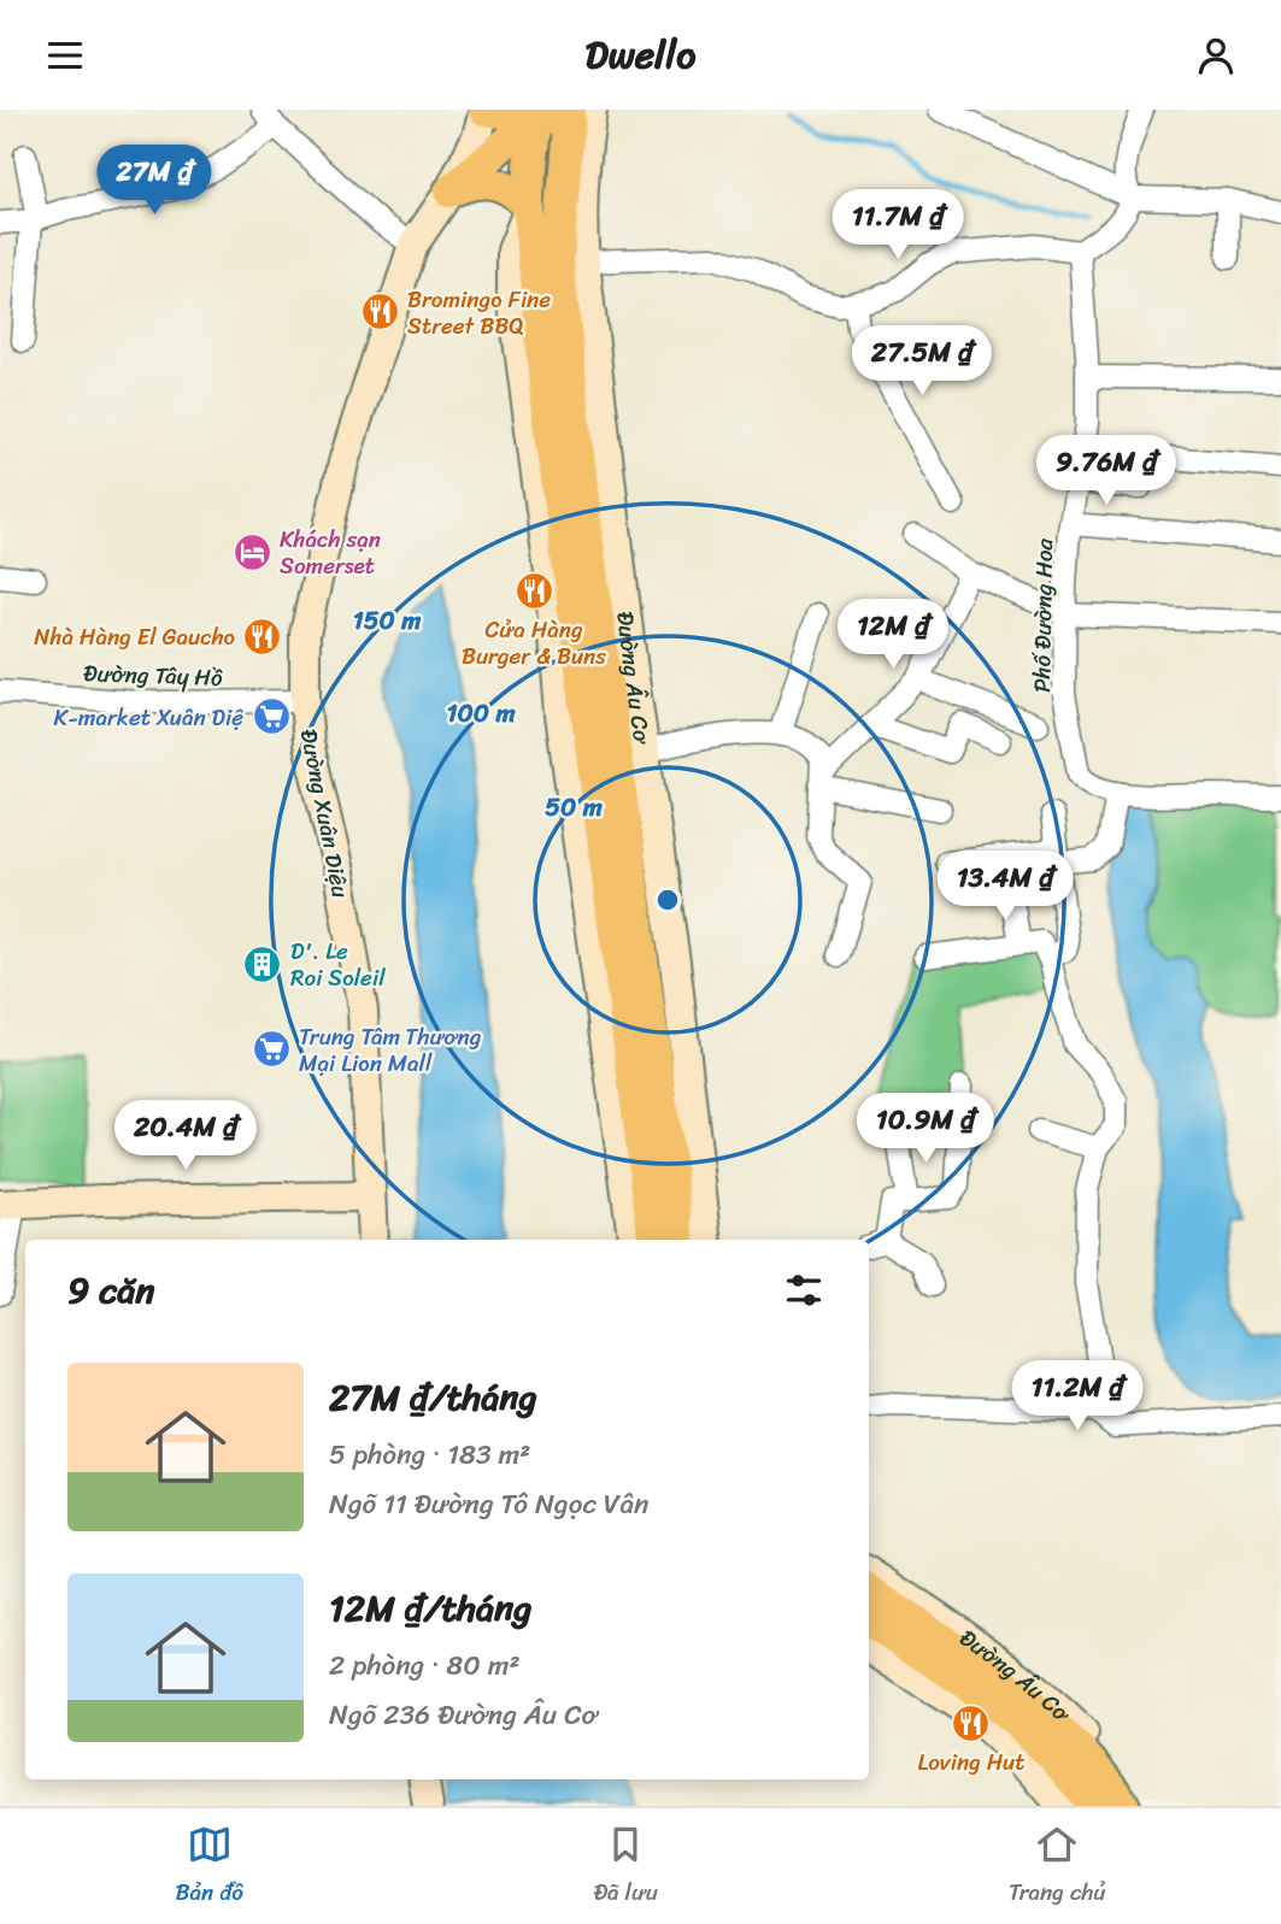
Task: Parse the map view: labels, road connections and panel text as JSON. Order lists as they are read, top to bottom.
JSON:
{
  "streets": {
    "main road": ["Đường Âu Cơ"],
    "street": ["Phố Đường Hoa", "Đường Tây Hồ", "Đường Xuân Diệu"]
  },
  "crossings": [
    ["Đường Tây Hồ", "Đường Xuân Diệu"]
  ],
  "places": {
    "restaurant": [
      "Bromingo Fine Street BBQ",
      "Cửa Hàng Burger & Buns",
      "Nhà Hàng El Gaucho",
      "Loving Hut"
    ],
    "hotel": ["Khách sạn Somerset"],
    "supermarket": ["K-market Xuân Diệ", "Trung Tâm Thương Mại Lion Mall"],
    "building": ["D'. Le Roi Soleil"]
  },
  "page": {
    "header": "Dwello",
    "price": [
      "27M ₫",
      "11.7M ₫",
      "27.5M ₫",
      "9.76M ₫",
      "12M ₫",
      "13.4M ₫",
      "10.9M ₫",
      "20.4M ₫",
      "11.2M ₫"
    ],
    "heading": "9 căn",
    "list": [
      {
        "name": "27M ₫/tháng",
        "note": "5 phòng · 183 m² · Ngõ 11 Đường Tô Ngọc Vân"
      },
      {
        "name": "12M ₫/tháng",
        "note": "2 phòng · 80 m² · Ngõ 236 Đường Âu Cơ"
      }
    ],
    "tabs": ["Bản đồ", "Đã lưu", "Trang chủ"]
  },
  "rings": ["150 m", "100 m", "50 m"]
}
